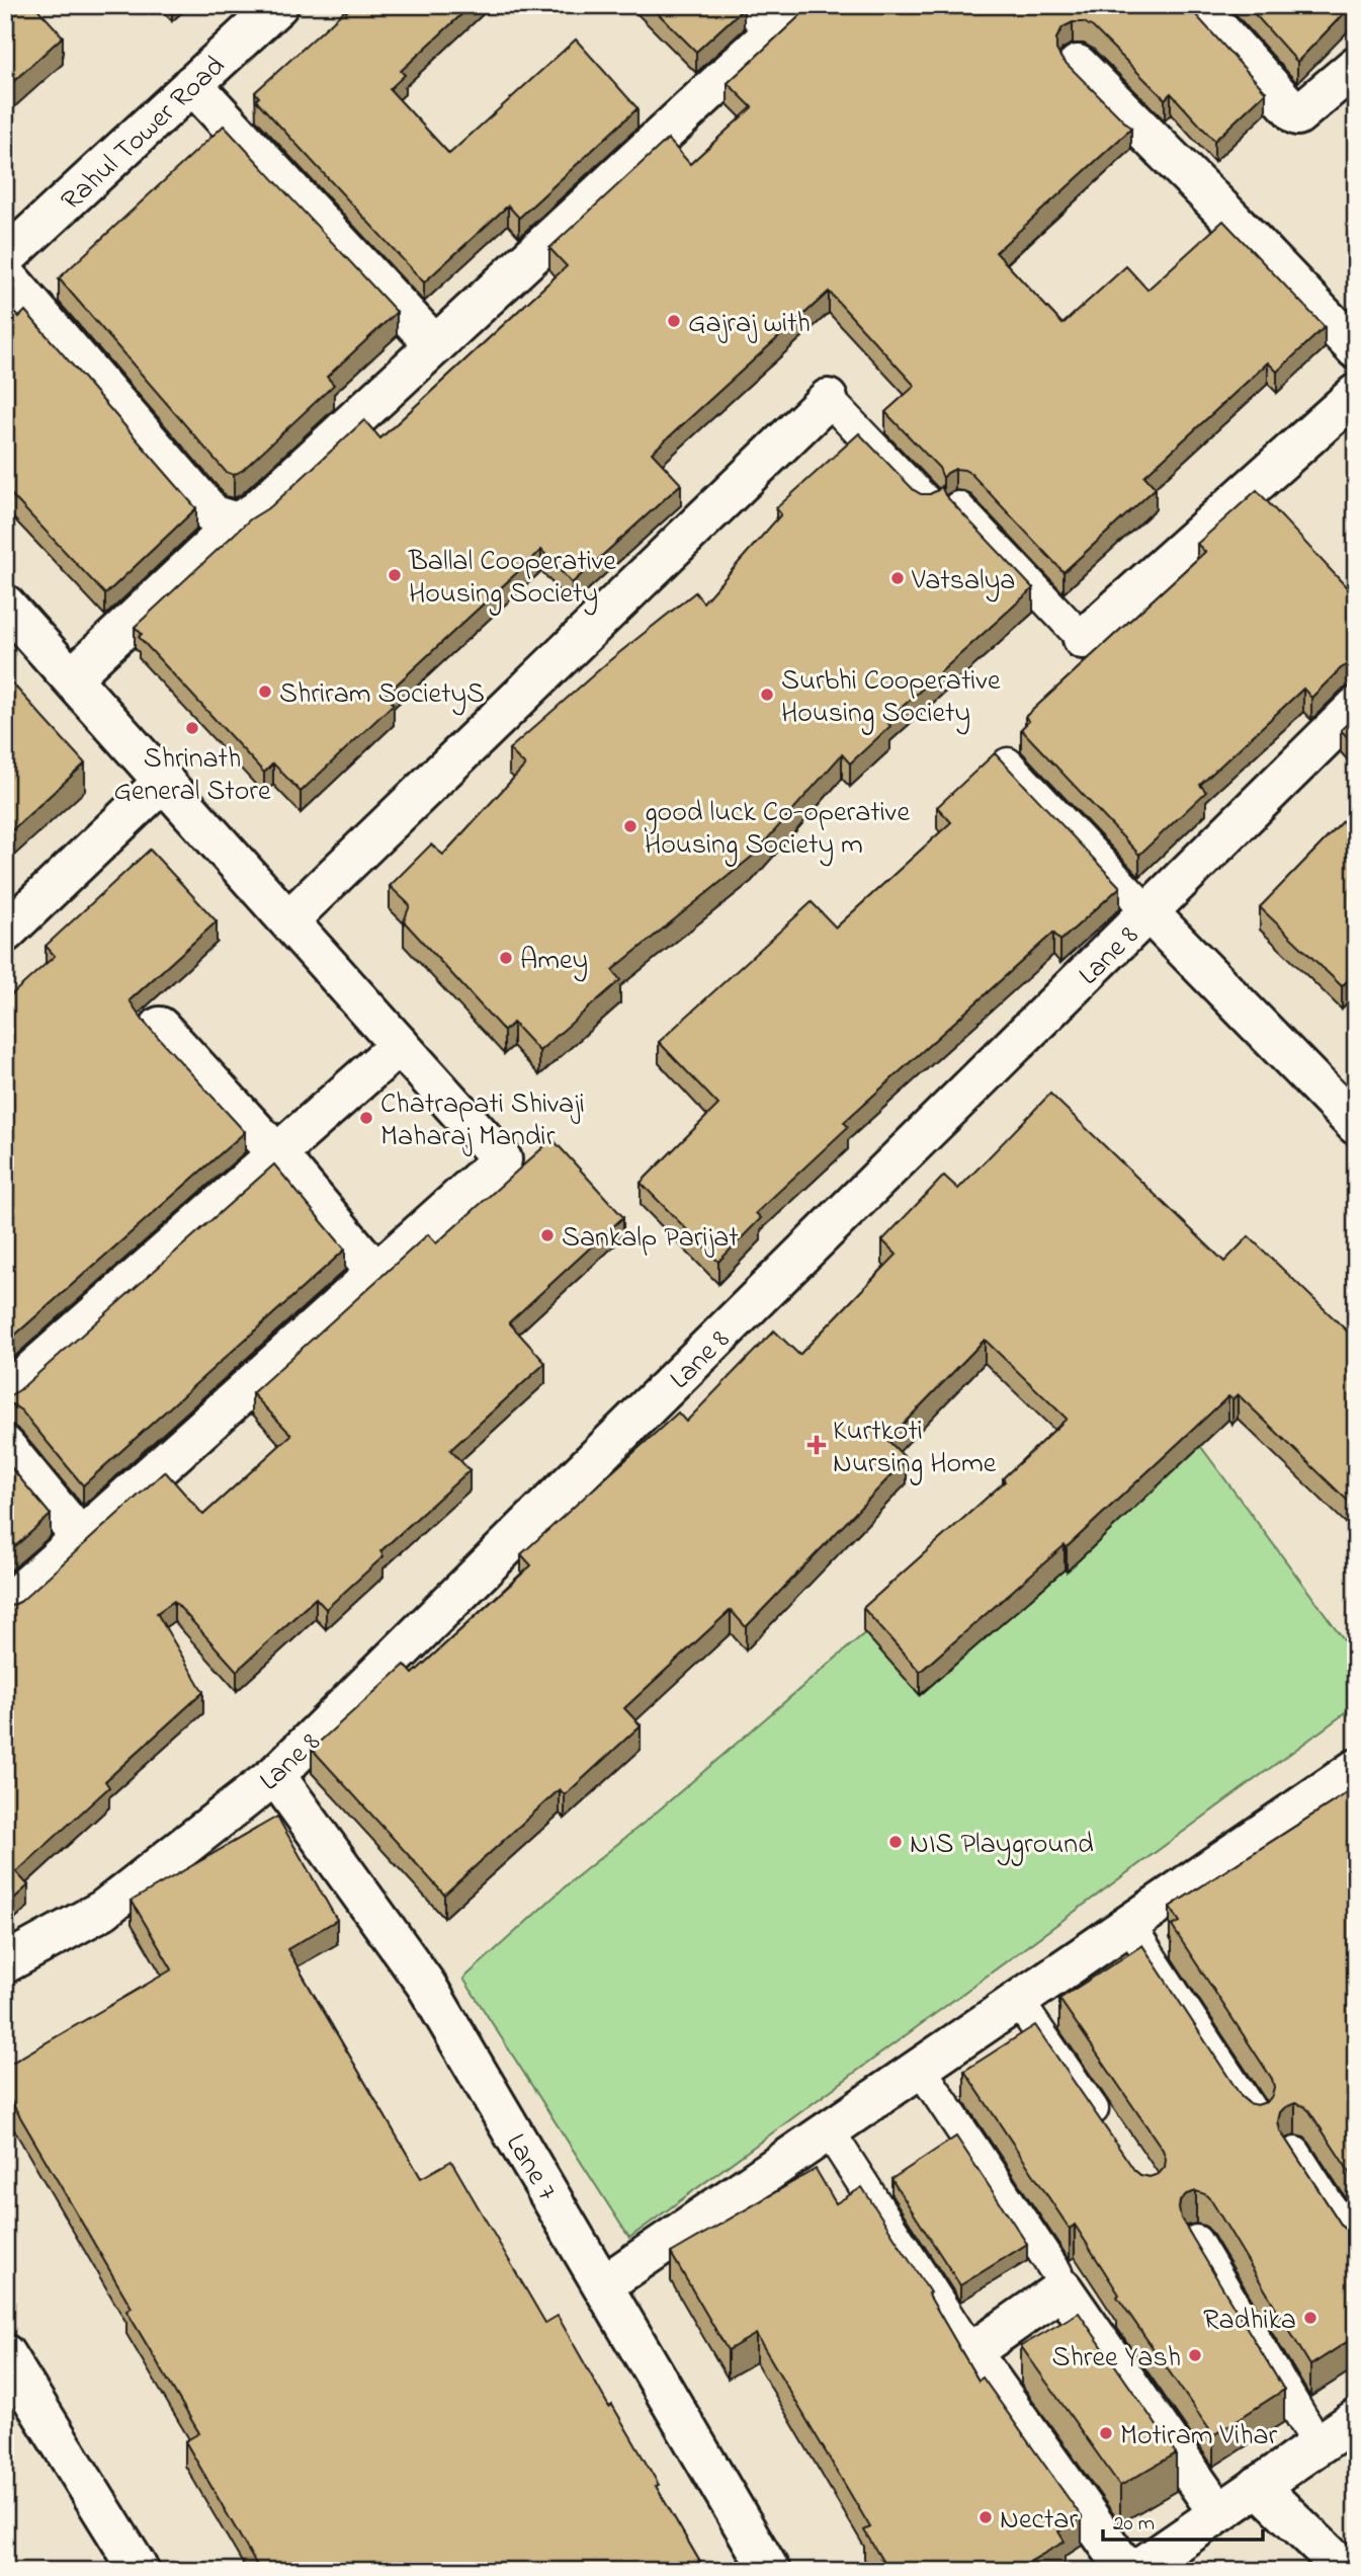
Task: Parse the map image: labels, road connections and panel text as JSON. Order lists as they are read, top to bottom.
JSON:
{
  "streets": {
    "street": ["Rahul Tower Road", "Lane 8", "Lane 7"]
  },
  "crossings": [
    ["Lane 8", "Lane 7"]
  ],
  "places": {
    "other": [
      "Gajraj with",
      "Ballal Cooperative Housing Society",
      "Vatsalya",
      "Shriram SocietyS",
      "Surbhi Cooperative Housing Society",
      "Shrinath General Store",
      "good luck Co-operative Housing Society m",
      "Amey",
      "Chatrapati Shivaji Maharaj Mandir",
      "Sankalp Parijat",
      "NIS Playground",
      "Radhika",
      "Shree Yash",
      "Motiram Vihar",
      "Nectar"
    ],
    "health": ["Kurtkoti Nursing Home"]
  },
  "scale_bar": "20 m"
}
